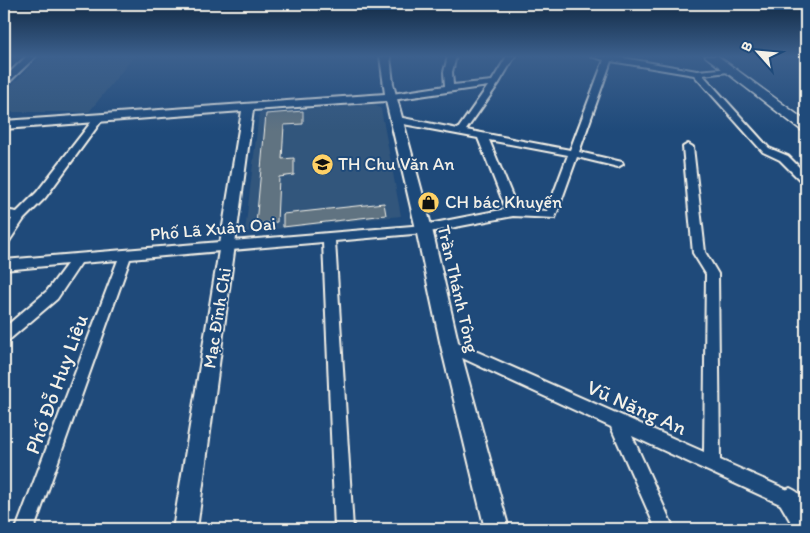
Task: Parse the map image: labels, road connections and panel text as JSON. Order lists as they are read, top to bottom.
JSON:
{
  "streets": {
    "street": [
      "Phố Lã Xuân Oai",
      "Trần Thánh Tông",
      "Mạc Đĩnh Chi",
      "Phố Đỗ Huy Liêu",
      "Vũ Năng An"
    ]
  },
  "crossings": [
    ["Phố Lã Xuân Oai", "Trần Thánh Tông"],
    ["Phố Lã Xuân Oai", "Mạc Đĩnh Chi"],
    ["Phố Lã Xuân Oai", "Phố Đỗ Huy Liêu"],
    ["Trần Thánh Tông", "Vũ Năng An"]
  ],
  "places": {
    "school or university": ["TH Chu Văn An"],
    "shop": ["CH bác Khuyến"]
  },
  "north": "top left"
}
